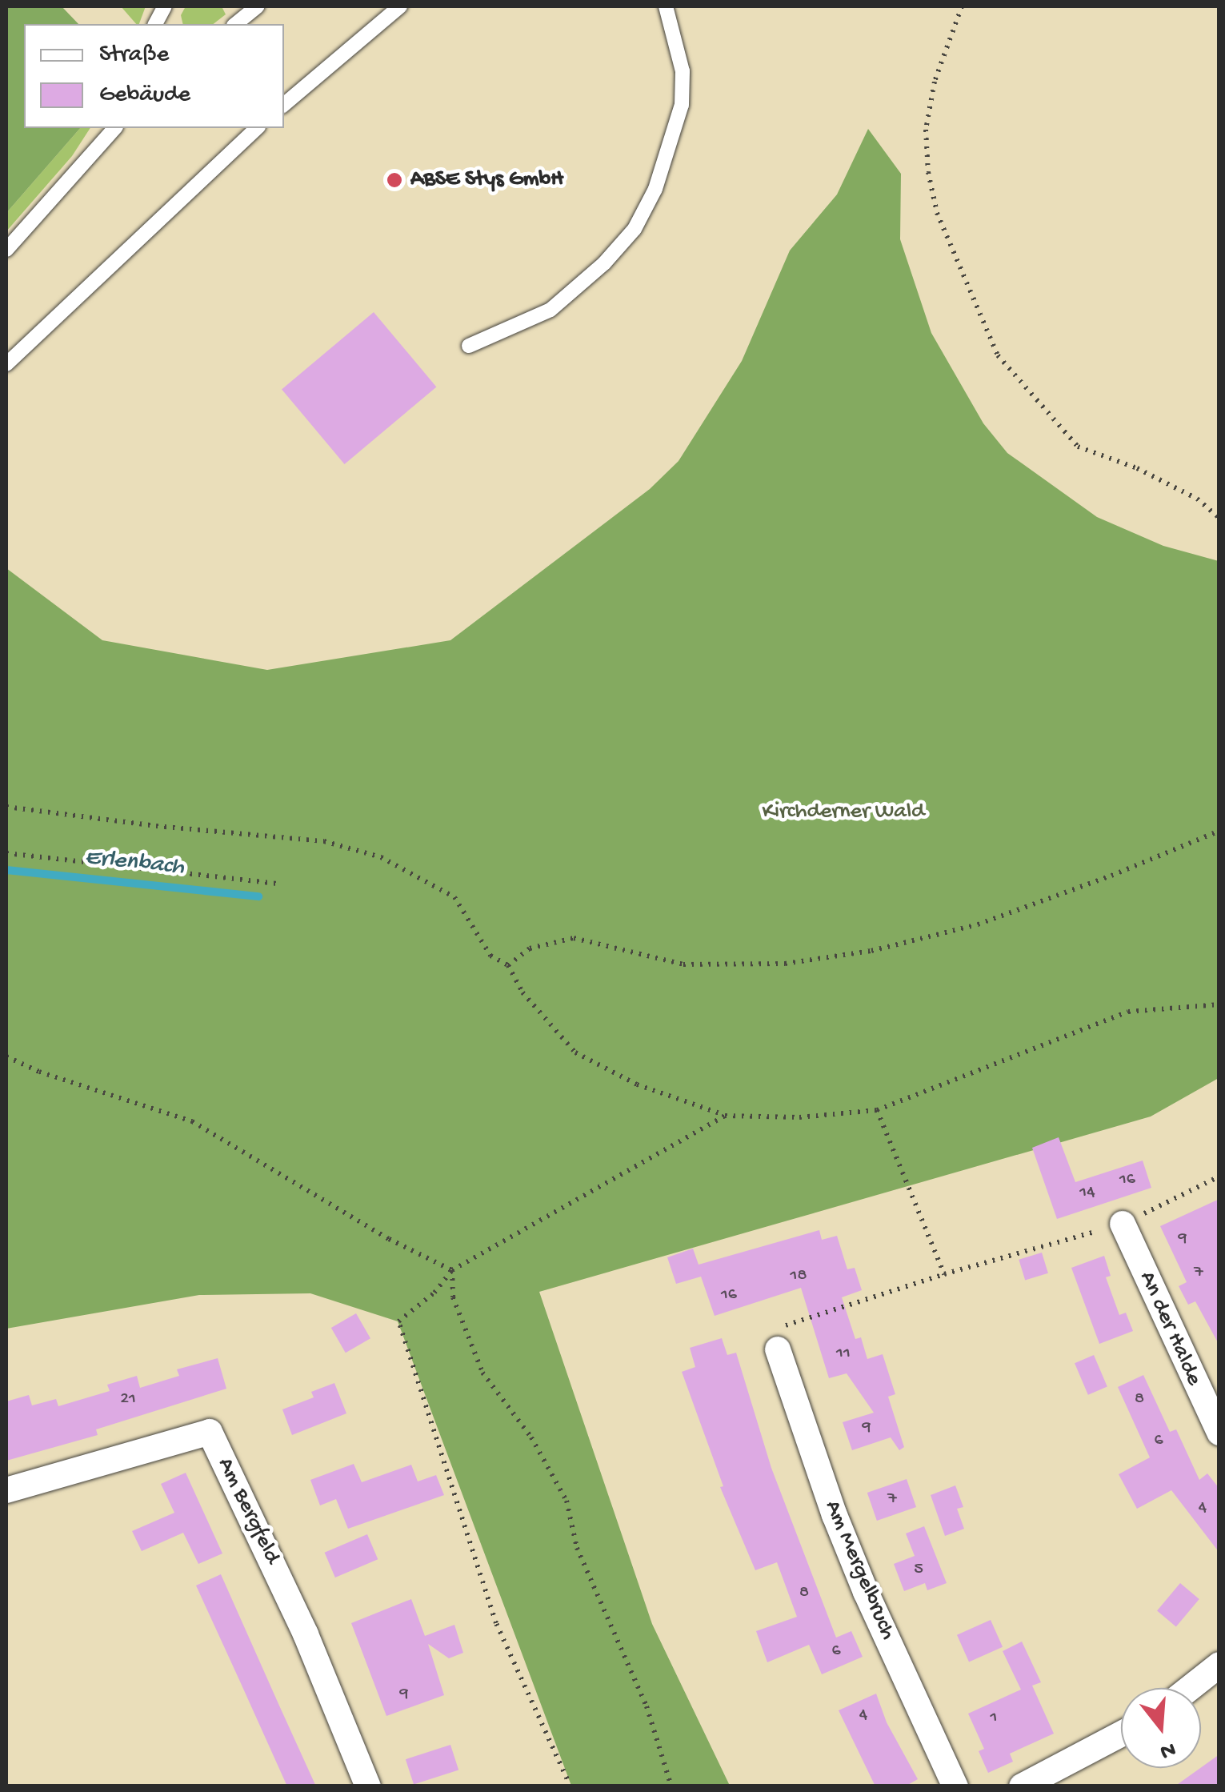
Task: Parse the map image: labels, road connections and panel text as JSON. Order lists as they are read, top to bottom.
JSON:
{
  "streets": {
    "street": ["An der Halde", "Am Bergfeld", "Am Mergelbruch"]
  },
  "water": ["Erlenbach"],
  "parks": ["Kirchderner Wald"],
  "places": ["ABSE Stys GmbH"],
  "house_numbers": [
    "16",
    "14",
    "9",
    "7",
    "18",
    "16",
    "11",
    "21",
    "8",
    "9",
    "6",
    "7",
    "4",
    "5",
    "8",
    "6",
    "9",
    "4",
    "1"
  ],
  "legend": ["Straße", "Gebäude"],
  "north": "bottom"
}
